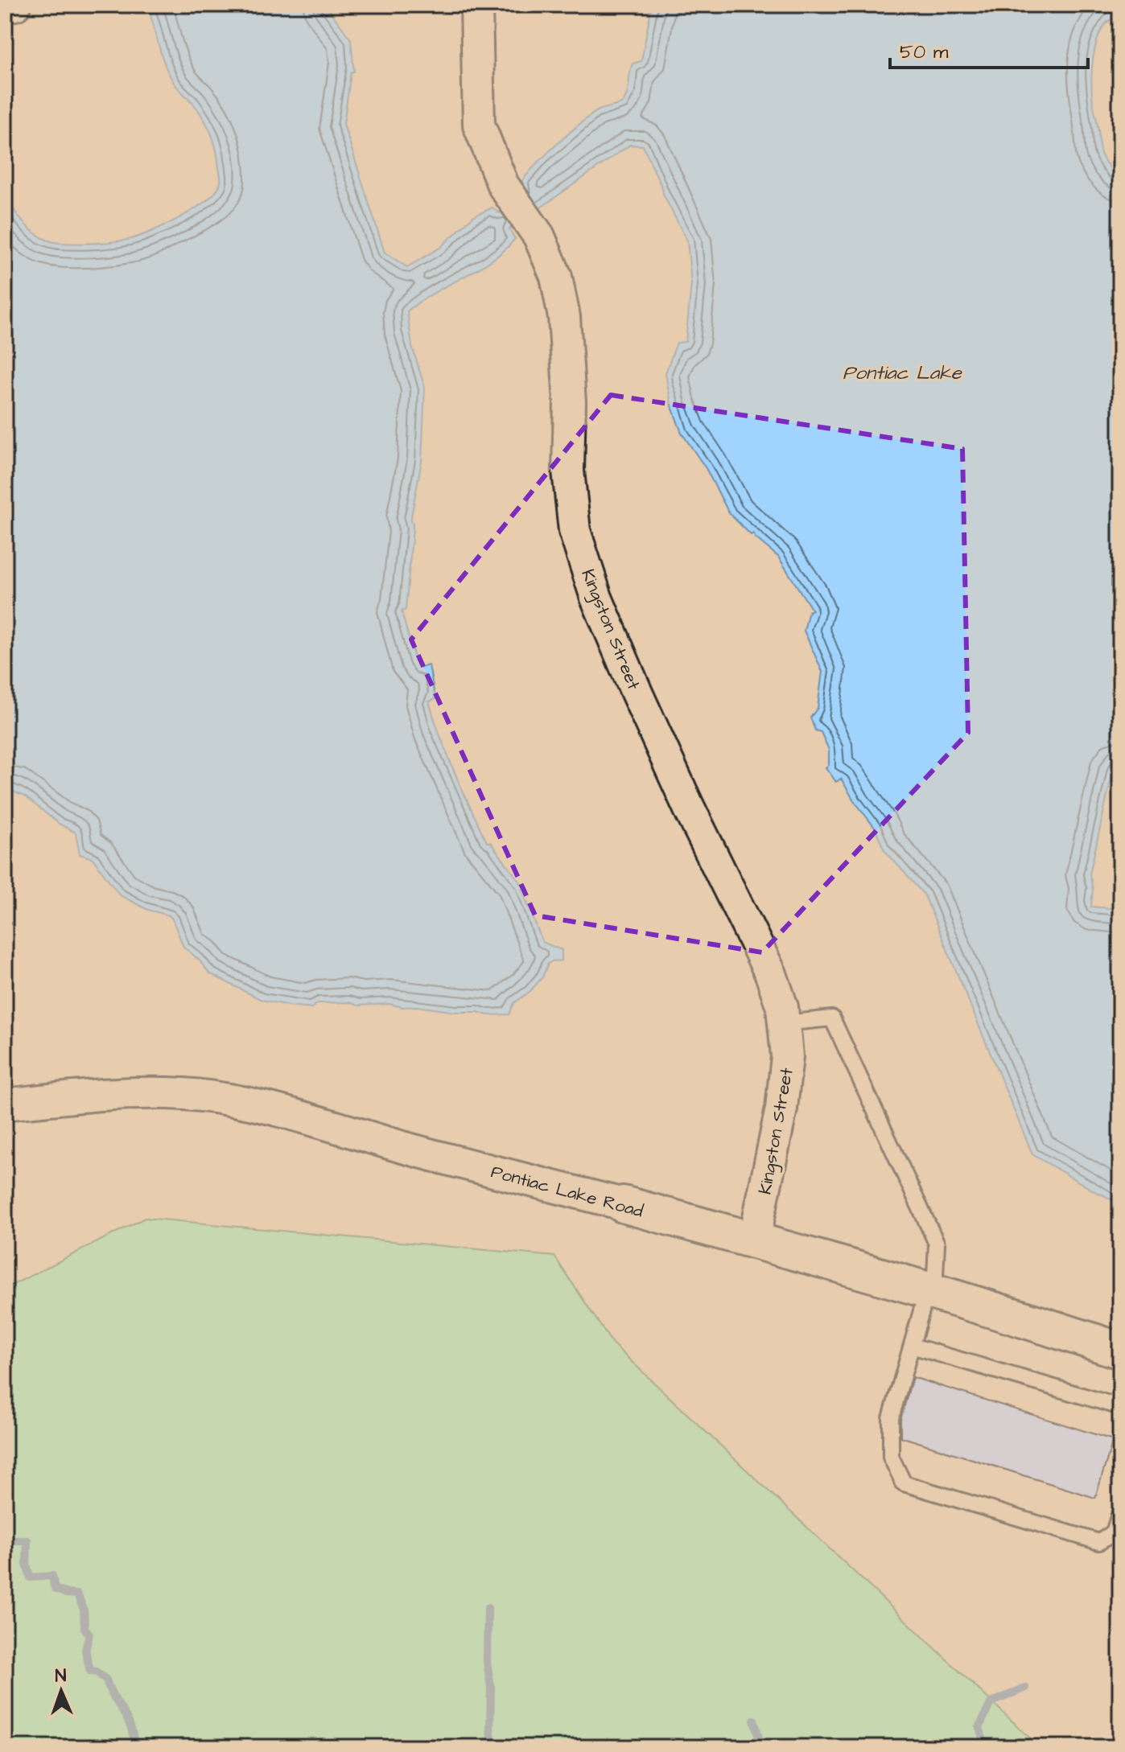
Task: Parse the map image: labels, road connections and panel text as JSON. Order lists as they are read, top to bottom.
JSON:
{
  "streets": {
    "street": ["Kingston Street", "Pontiac Lake Road"]
  },
  "crossings": [
    ["Kingston Street", "Pontiac Lake Road"]
  ],
  "water": ["Pontiac Lake"],
  "scale_bar": "50 m",
  "north": "top"
}
